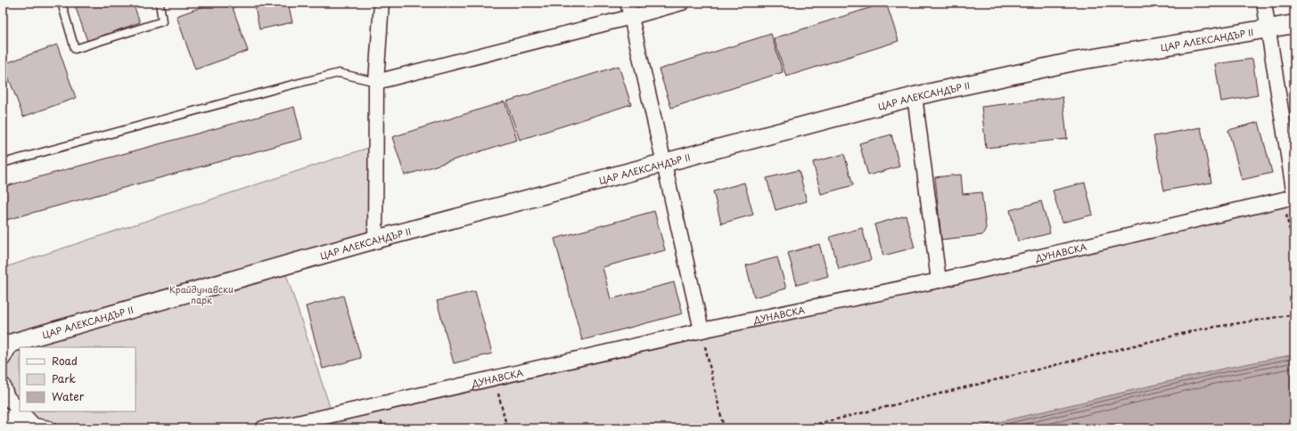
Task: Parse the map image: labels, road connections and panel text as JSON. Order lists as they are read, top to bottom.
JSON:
{
  "streets": {
    "street": ["ЦАР АЛЕКСАНДЪР II", "ДУНАВСКА"]
  },
  "parks": ["Крайдунавски парк"],
  "legend": ["Road", "Park", "Water"]
}
